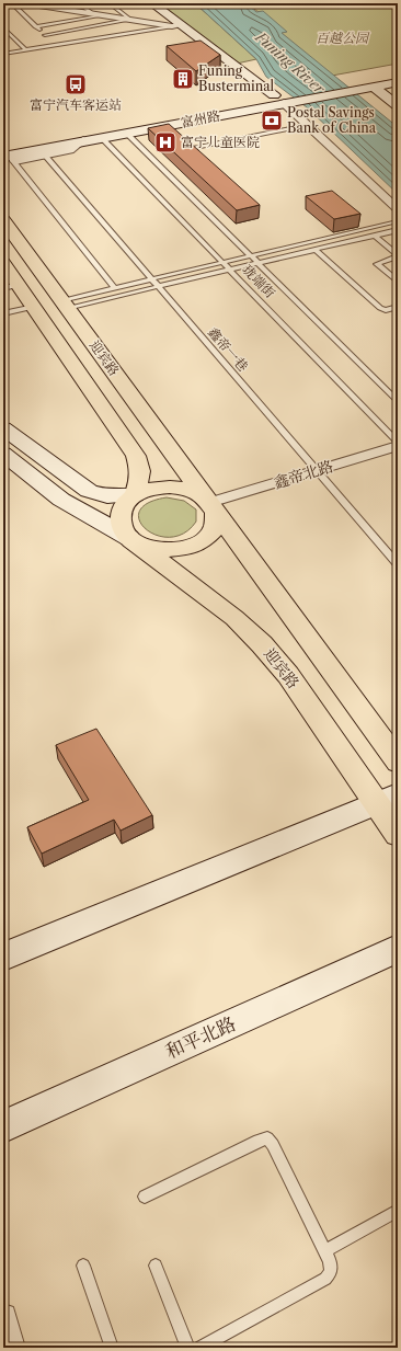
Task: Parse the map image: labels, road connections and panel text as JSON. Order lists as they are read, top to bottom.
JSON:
{
  "streets": {
    "main road": ["富州路", "迎宾路", "和平北路"],
    "street": ["鑫帝北路"],
    "lane": ["珑端街", "鑫帝一巷"]
  },
  "crossings": [
    ["富州路", "珑端街"],
    ["富州路", "鑫帝一巷"],
    ["珑端街", "鑫帝北路"],
    ["鑫帝一巷", "鑫帝北路"],
    ["迎宾路", "鑫帝北路"]
  ],
  "water": ["Funing River"],
  "parks": ["百越公园"],
  "places": {
    "building": ["Funing Busterminal"],
    "bus stop": ["富宁汽车客运站"],
    "bank": ["Postal Savings Bank of China"],
    "hospital": ["富宁儿童医院"]
  }
}
